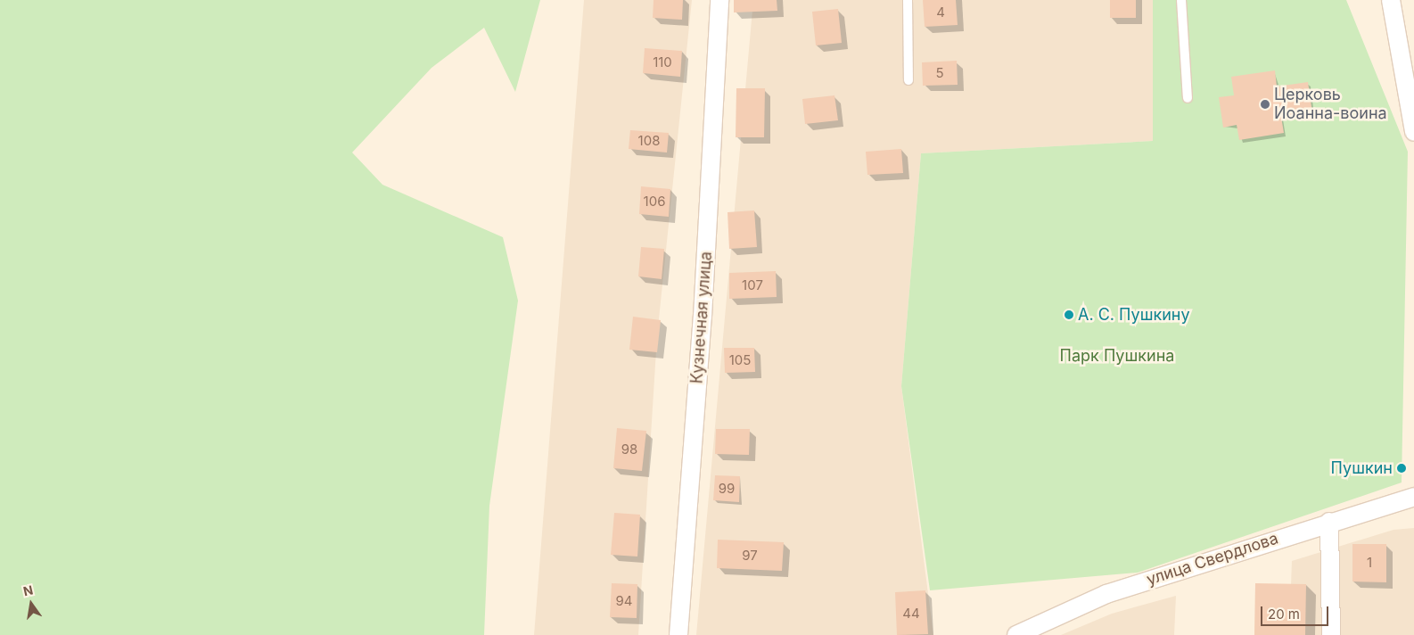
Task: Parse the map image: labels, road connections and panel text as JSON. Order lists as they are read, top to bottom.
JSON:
{
  "streets": {
    "street": ["Кузнечная улица", "улица Свердлова"]
  },
  "parks": ["Парк Пушкина"],
  "places": ["Церковь Иоанна-воина", "А. С. Пушкину", "Пушкин"],
  "house_numbers": [
    "4",
    "110",
    "5",
    "108",
    "106",
    "107",
    "105",
    "98",
    "99",
    "97",
    "1",
    "94",
    "44"
  ],
  "scale_bar": "20 m",
  "north": "top"
}
